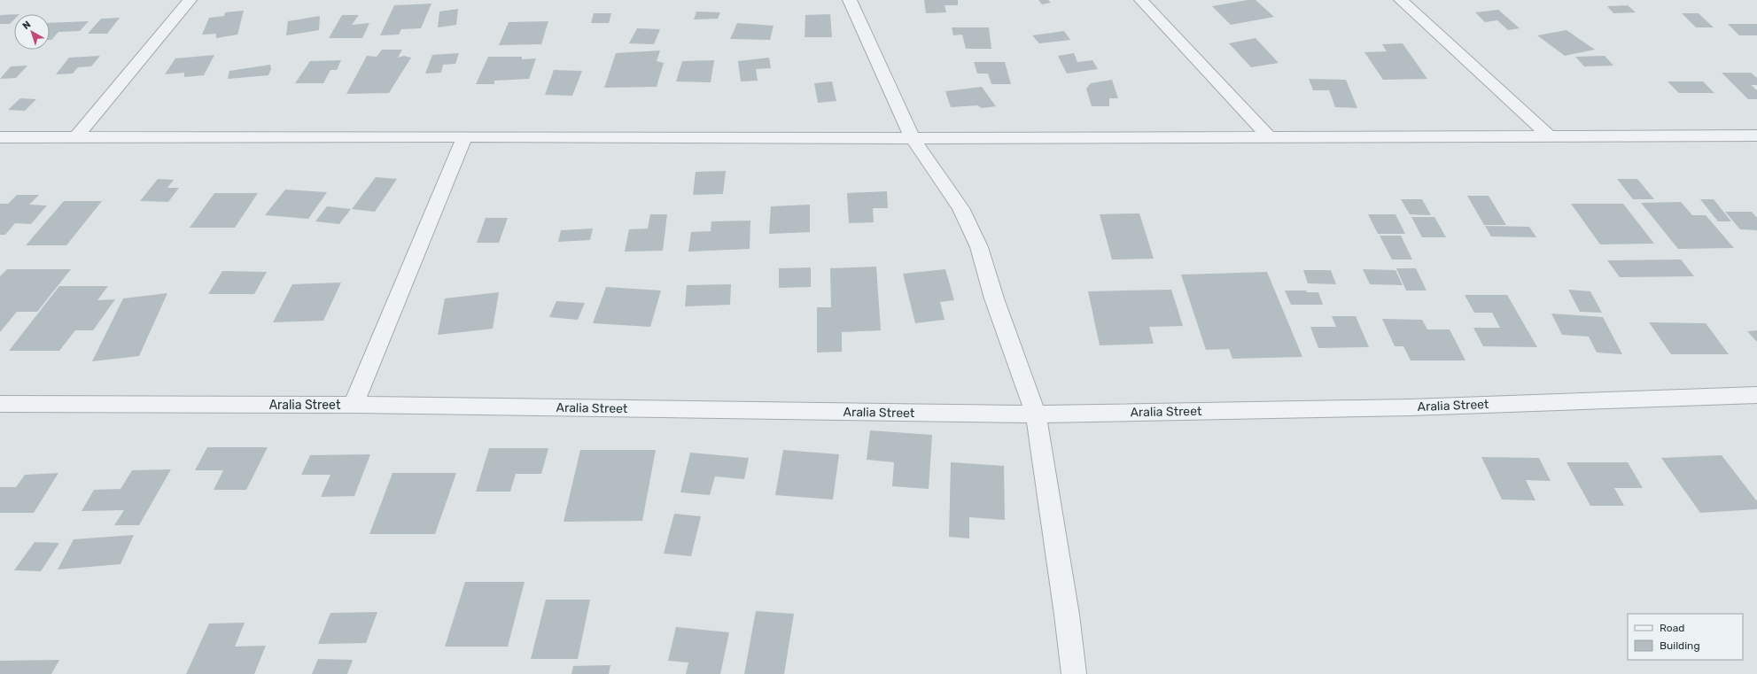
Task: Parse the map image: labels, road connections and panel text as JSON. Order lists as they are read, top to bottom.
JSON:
{
  "streets": {
    "street": ["Aralia Street"]
  },
  "legend": ["Road", "Building"],
  "north": "top left"
}
